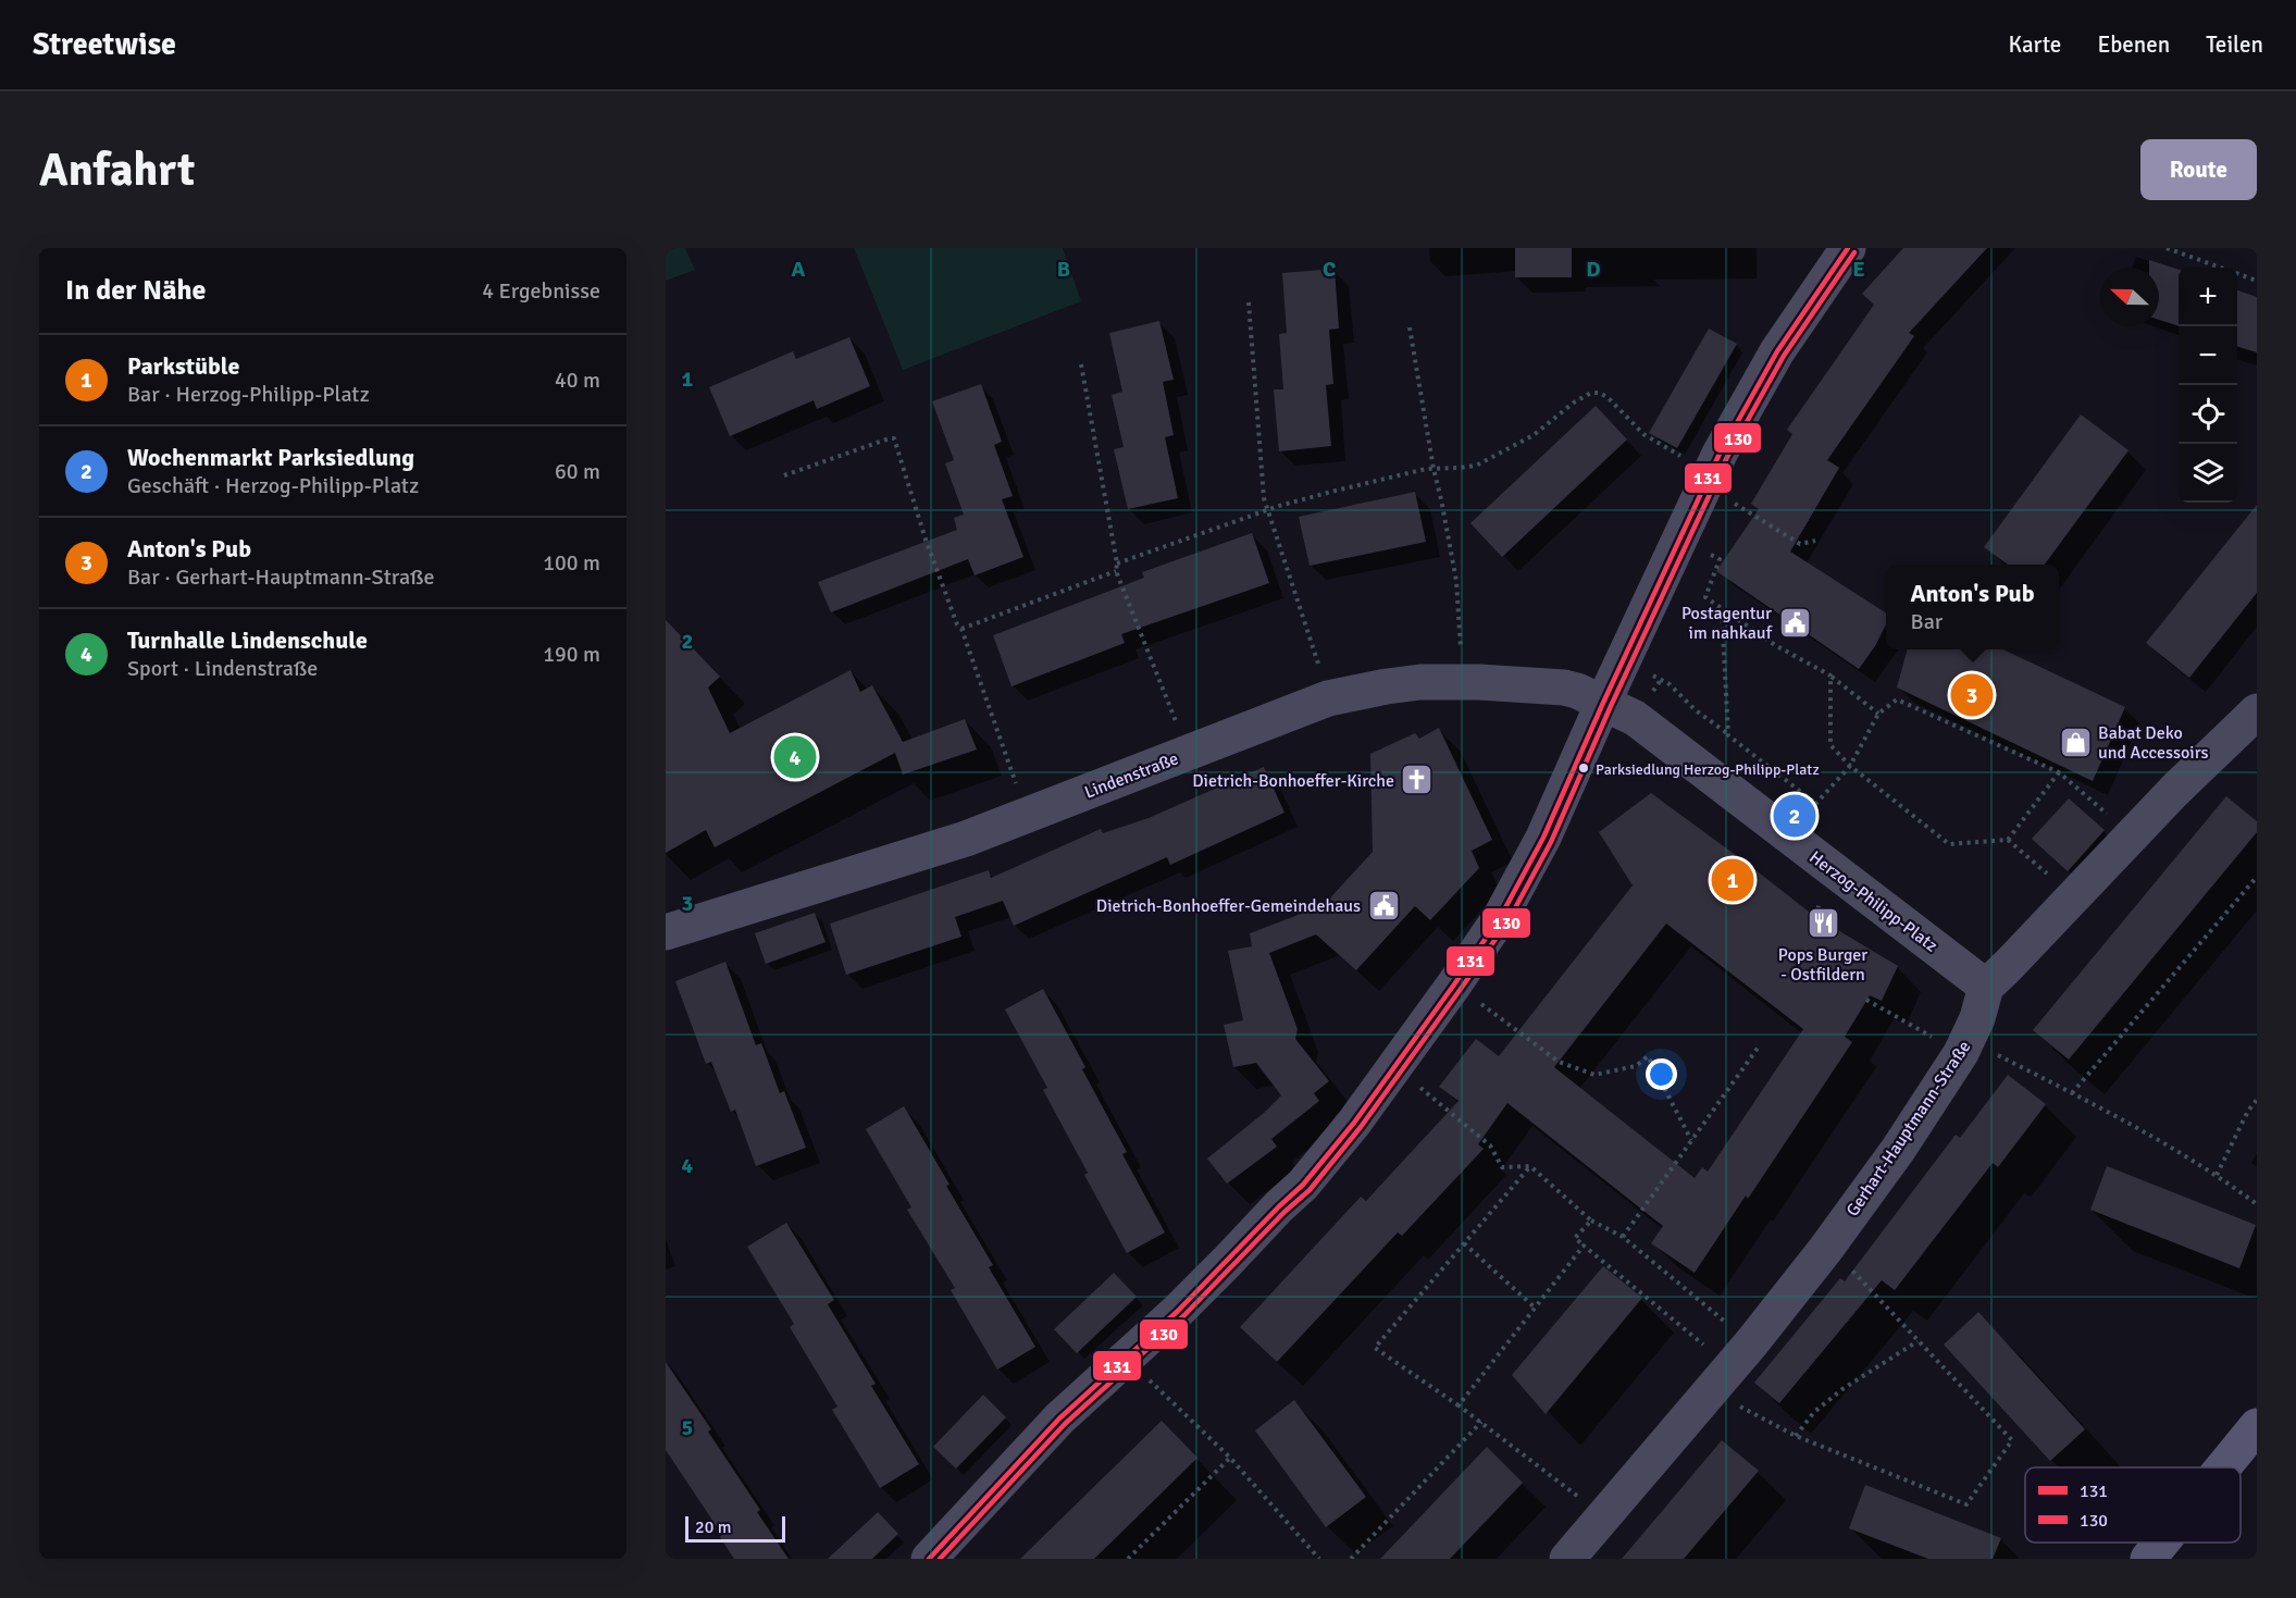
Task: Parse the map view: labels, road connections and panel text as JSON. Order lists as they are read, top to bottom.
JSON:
{
  "streets": {
    "street": ["Lindenstraße", "Herzog-Philipp-Platz", "Gerhart-Hauptmann-Straße"]
  },
  "crossings": [
    ["Lindenstraße", "Herzog-Philipp-Platz"],
    ["Herzog-Philipp-Platz", "Gerhart-Hauptmann-Straße"]
  ],
  "places": {
    "public building": ["Postagentur im nahkauf", "Dietrich-Bonhoeffer-Gemeindehaus"],
    "shop": ["Babat Deko und Accessoirs"],
    "other": ["Parksiedlung Herzog-Philipp-Platz"],
    "church": ["Dietrich-Bonhoeffer-Kirche"],
    "restaurant": ["Pops Burger - Ostfildern"]
  },
  "lines": ["transit line 131", "transit line 130"],
  "legend": ["131", "130"],
  "scale_bar": "20 m",
  "north": "left",
  "page": {
    "header": "Streetwise",
    "nav": ["Karte", "Ebenen", "Teilen"],
    "buttons": "Route",
    "title": "Anfahrt",
    "heading": ["In der Nähe", "4 Ergebnisse"],
    "map_buttons": ["+", "−"],
    "list": [
      {
        "mark": "1",
        "name": "Parkstüble",
        "note": "Bar · Herzog-Philipp-Platz",
        "value": "40 m"
      },
      {
        "mark": "2",
        "name": "Wochenmarkt Parksiedlung",
        "note": "Geschäft · Herzog-Philipp-Platz",
        "value": "60 m"
      },
      {
        "mark": "3",
        "name": "Anton's Pub",
        "note": "Bar · Gerhart-Hauptmann-Straße",
        "value": "100 m"
      },
      {
        "mark": "4",
        "name": "Turnhalle Lindenschule",
        "note": "Sport · Lindenstraße",
        "value": "190 m"
      }
    ],
    "popup": ["Anton's Pub", "Bar"],
    "pins": [
      "3",
      "4",
      "2",
      "1"
    ],
    "scale": "20 m"
  },
  "grid": {
    "columns": [
      "A",
      "B",
      "C",
      "D",
      "E"
    ],
    "rows": [
      "1",
      "2",
      "3",
      "4",
      "5"
    ]
  }
}
